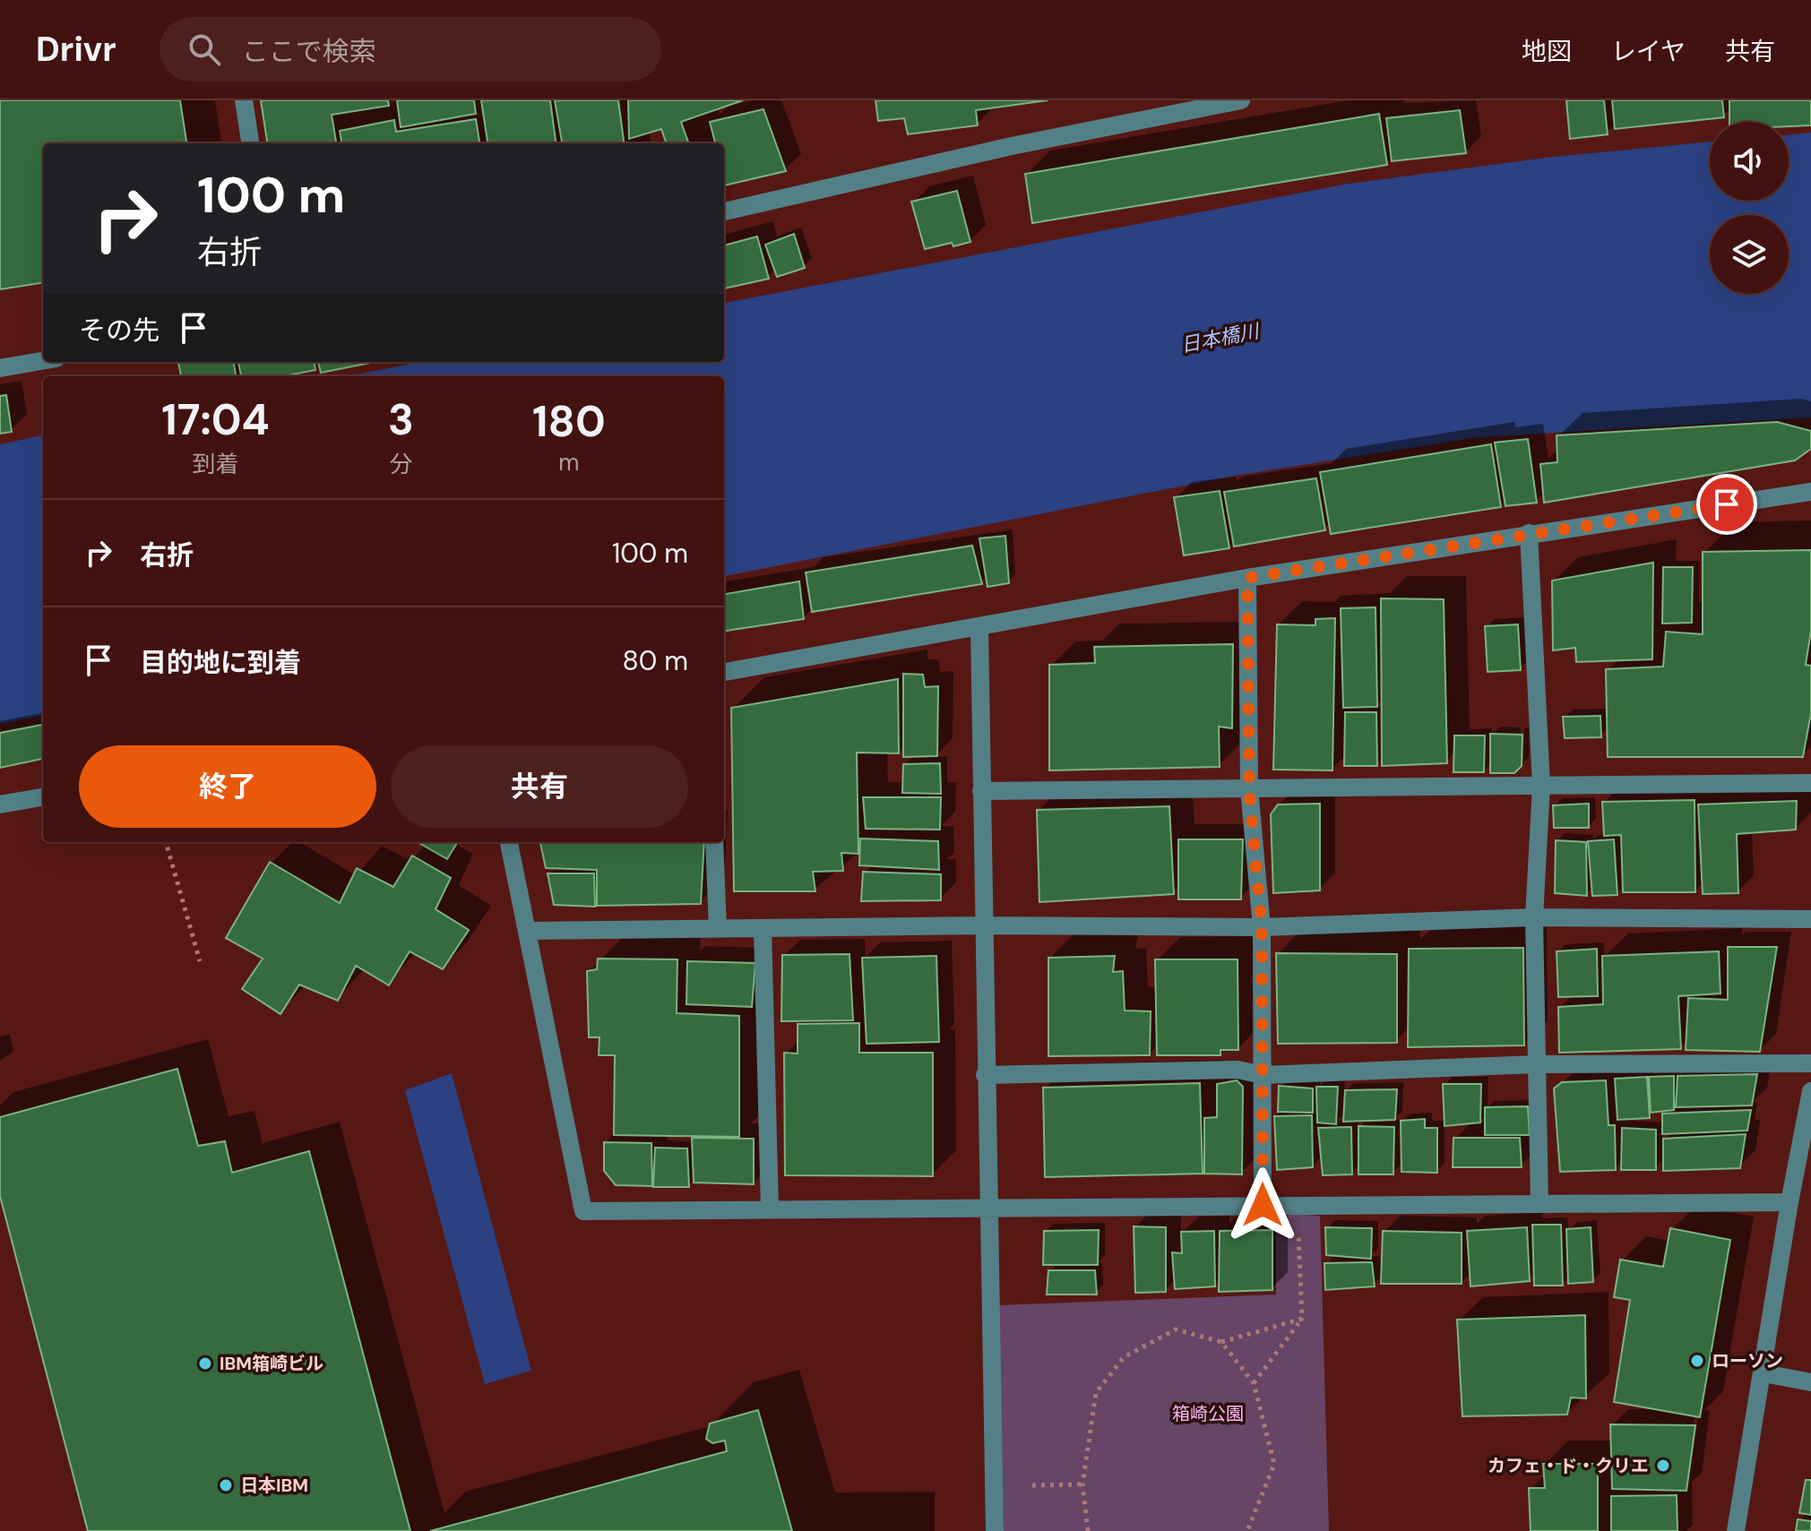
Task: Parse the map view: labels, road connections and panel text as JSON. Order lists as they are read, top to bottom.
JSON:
{
  "water": ["日本橋川"],
  "parks": ["箱崎公園"],
  "places": [
    "ローソン",
    "IBM箱崎ビル",
    "カフェ・ド・クリエ",
    "日本IBM"
  ],
  "page": {
    "header": "Drivr",
    "search": "ここで検索",
    "nav": ["地図", "レイヤ", "共有"],
    "turn": ["100 m", "右折"],
    "then": "その先",
    "eta": [
      "17:04",
      "到着",
      "3",
      "分",
      "180",
      "m"
    ],
    "list": [
      {
        "name": "右折",
        "value": "100 m"
      },
      {
        "name": "目的地に到着",
        "value": "80 m"
      }
    ],
    "buttons": ["終了", "共有"]
  }
}
